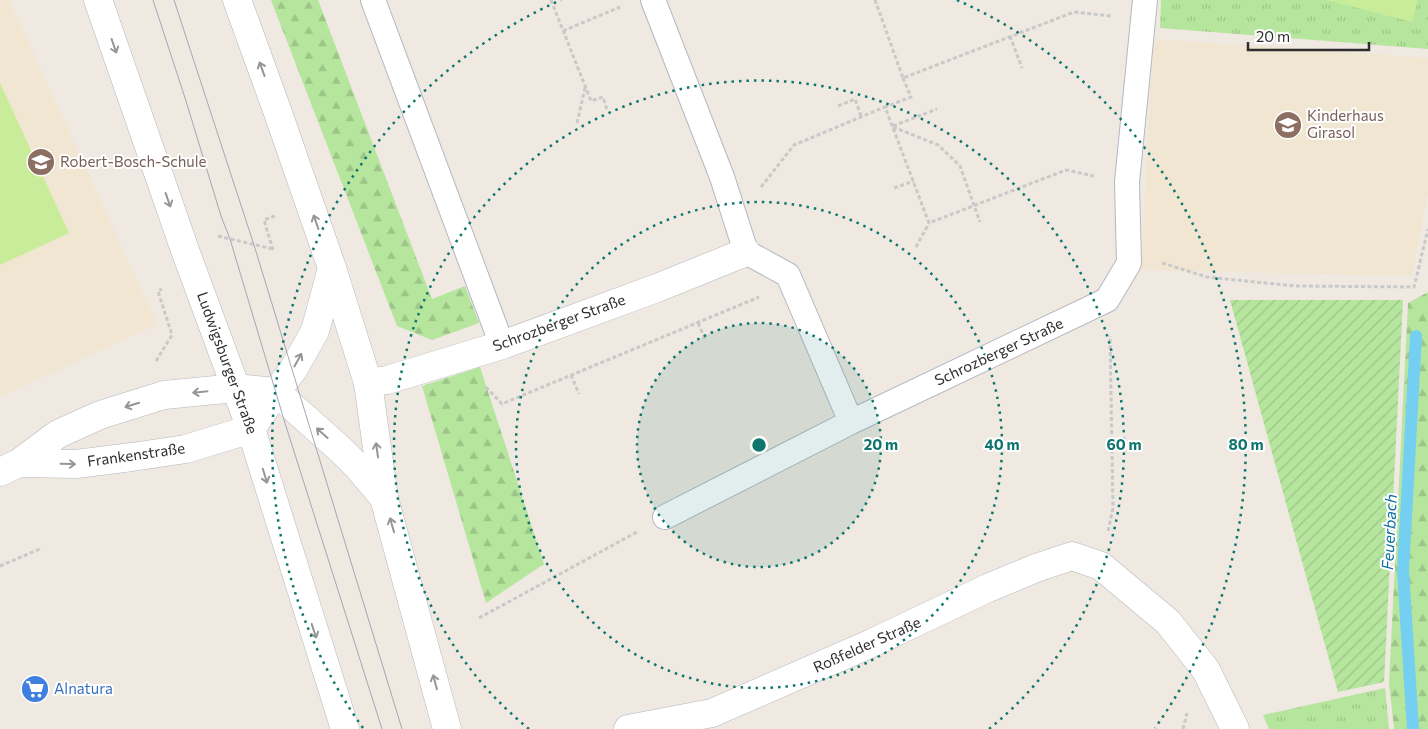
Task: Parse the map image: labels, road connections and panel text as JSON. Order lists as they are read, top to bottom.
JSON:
{
  "streets": {
    "street": [
      "Schrozberger Straße",
      "Ludwigsburger Straße",
      "Frankenstraße",
      "Roßfelder Straße"
    ]
  },
  "crossings": [
    ["Ludwigsburger Straße", "Frankenstraße"]
  ],
  "water": ["Feuerbach"],
  "places": {
    "school or university": ["Kinderhaus Girasol", "Robert-Bosch-Schule"],
    "supermarket": ["Alnatura"]
  },
  "scale_bar": "20 m",
  "rings": [
    "20 m",
    "40 m",
    "60 m",
    "80 m"
  ]
}
